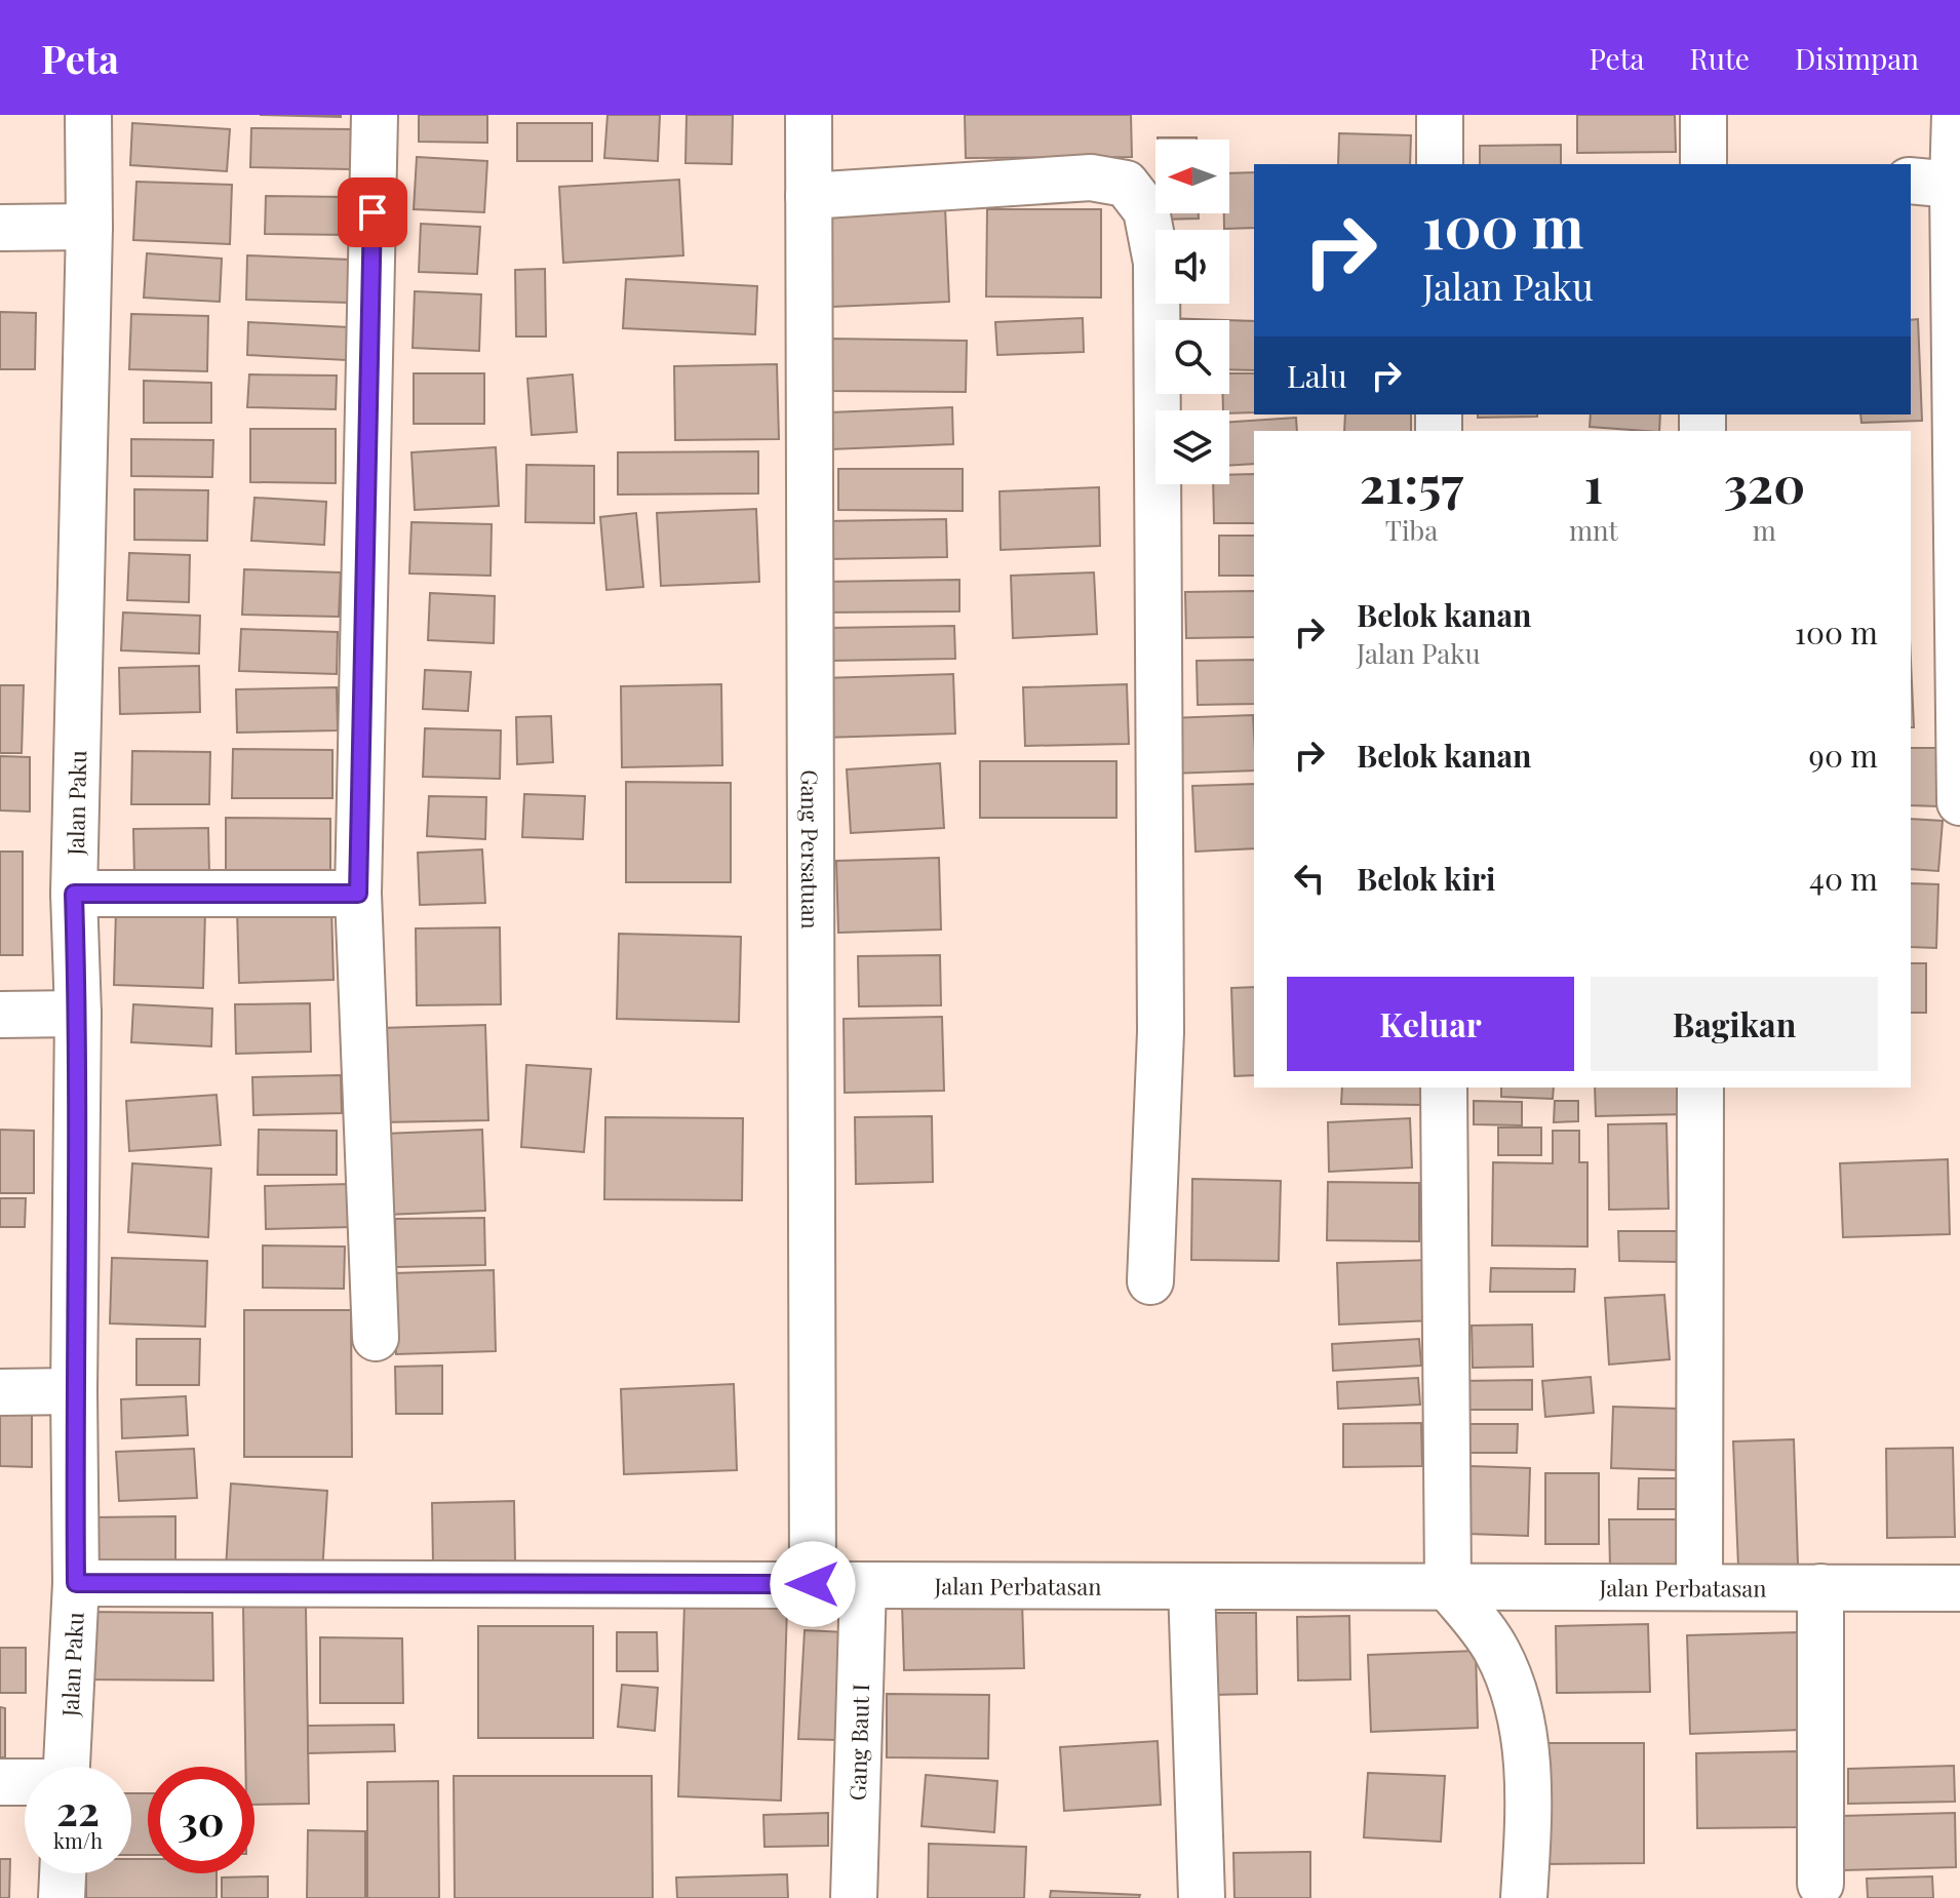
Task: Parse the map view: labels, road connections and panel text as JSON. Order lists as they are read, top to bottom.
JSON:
{
  "streets": {
    "street": [
      "Jalan Paku",
      "Gang Persatuan",
      "Jalan Perbatasan",
      "Gang Baut I"
    ]
  },
  "crossings": [
    ["Jalan Paku", "Jalan Perbatasan"],
    ["Gang Persatuan", "Jalan Perbatasan"],
    ["Jalan Perbatasan", "Gang Baut I"]
  ],
  "north": "left",
  "page": {
    "header": "Peta",
    "nav": ["Peta", "Rute", "Disimpan"],
    "turn": ["100 m", "Jalan Paku"],
    "then": "Lalu",
    "eta": [
      "21:57",
      "Tiba",
      "1",
      "mnt",
      "320",
      "m"
    ],
    "list": [
      {
        "name": "Belok kanan",
        "note": "Jalan Paku",
        "value": "100 m"
      },
      {
        "name": "Belok kanan",
        "value": "90 m"
      },
      {
        "name": "Belok kiri",
        "value": "40 m"
      }
    ],
    "buttons": ["Keluar", "Bagikan"],
    "speed": "22 km/h",
    "limit": "30"
  }
}
